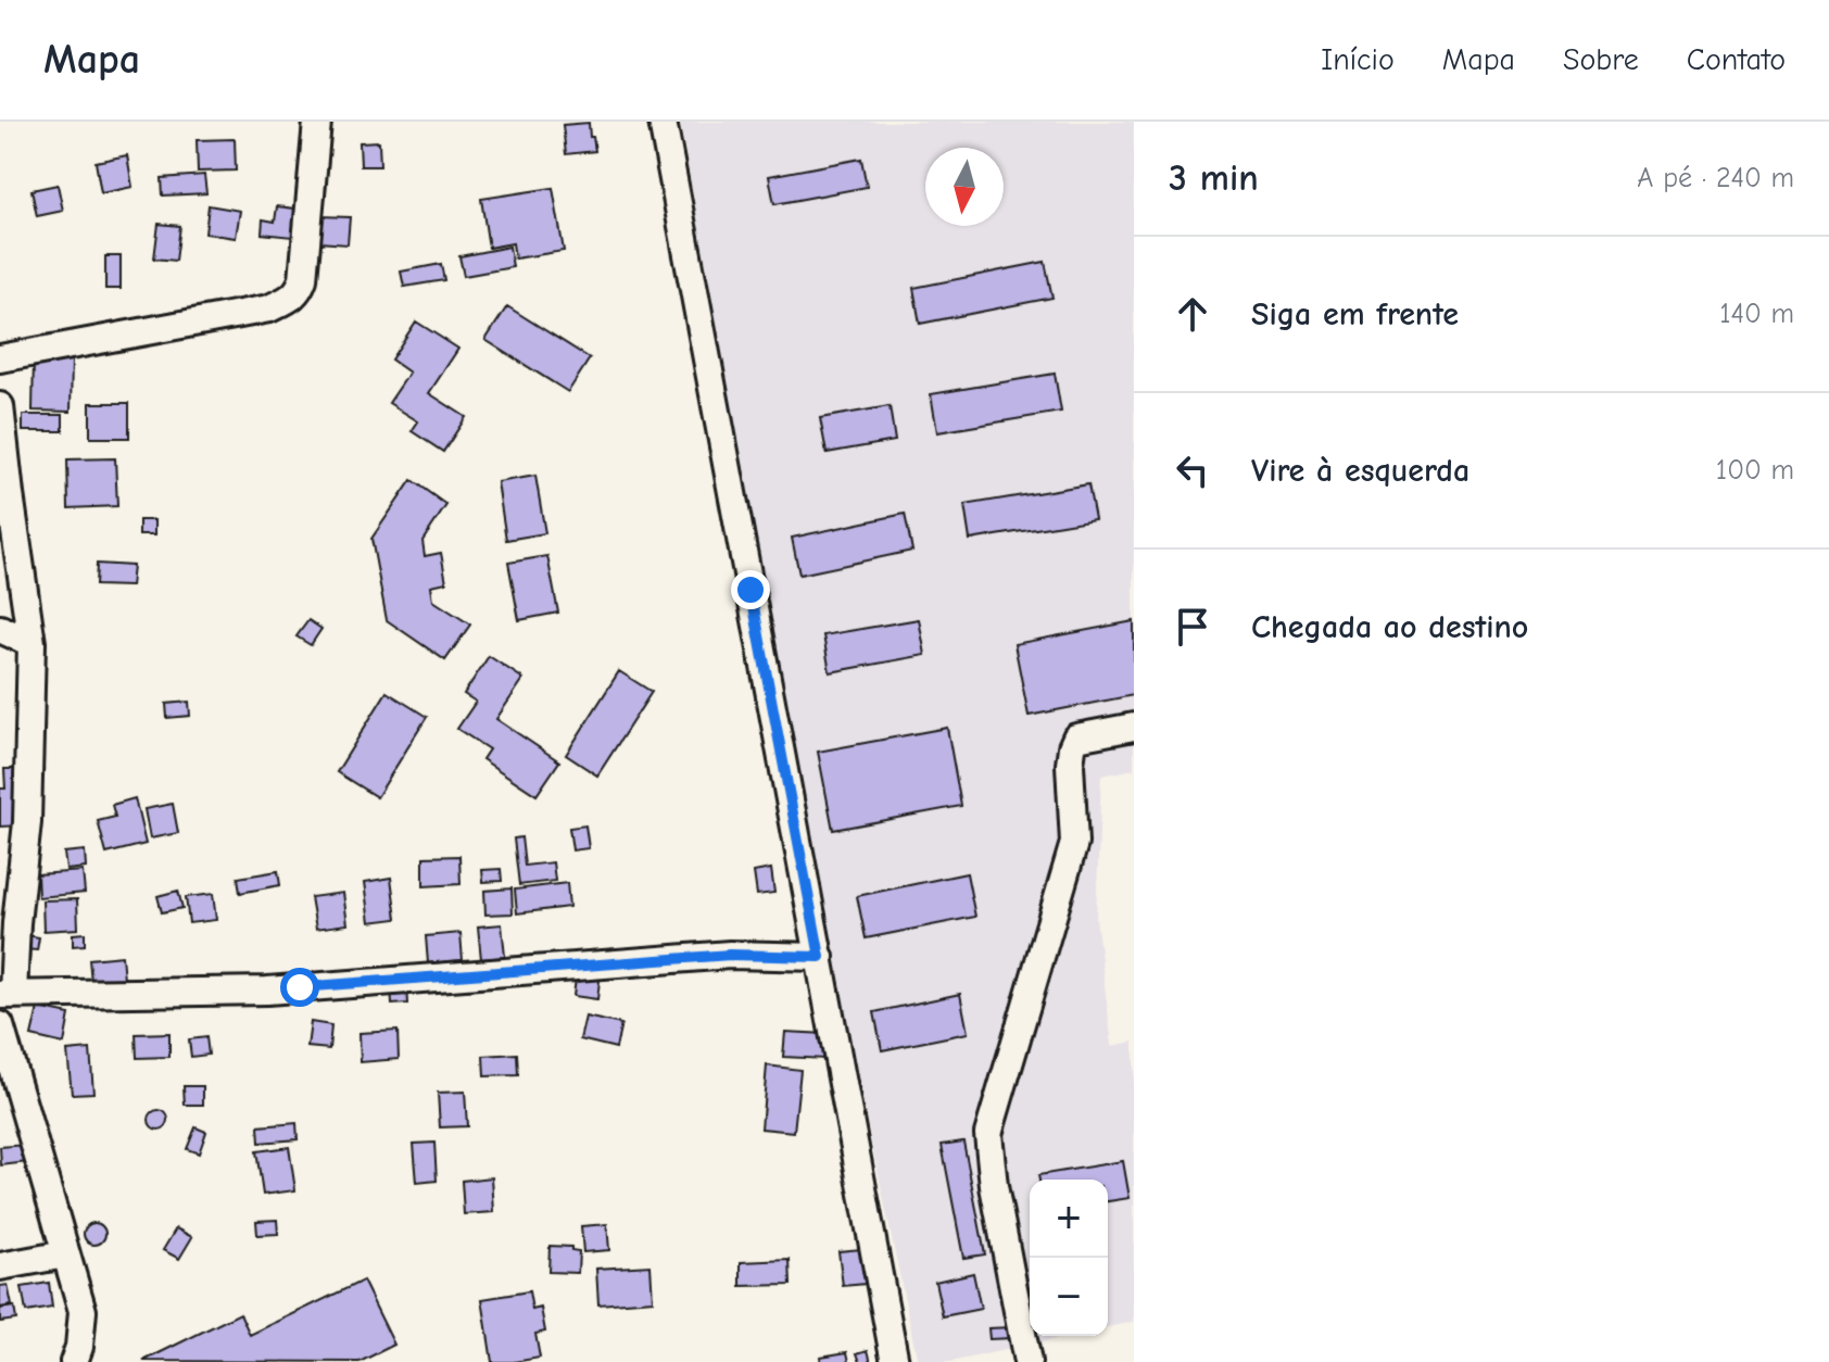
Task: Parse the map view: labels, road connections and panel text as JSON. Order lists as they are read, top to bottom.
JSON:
{
  "north": "bottom",
  "page": {
    "header": "Mapa",
    "nav": [
      "Início",
      "Mapa",
      "Sobre",
      "Contato"
    ],
    "heading": ["3 min", "A pé · 240 m"],
    "list": [
      ["Siga em frente", "140 m"],
      ["Vire à esquerda", "100 m"],
      "Chegada ao destino"
    ],
    "map_buttons": ["+", "−"]
  }
}
